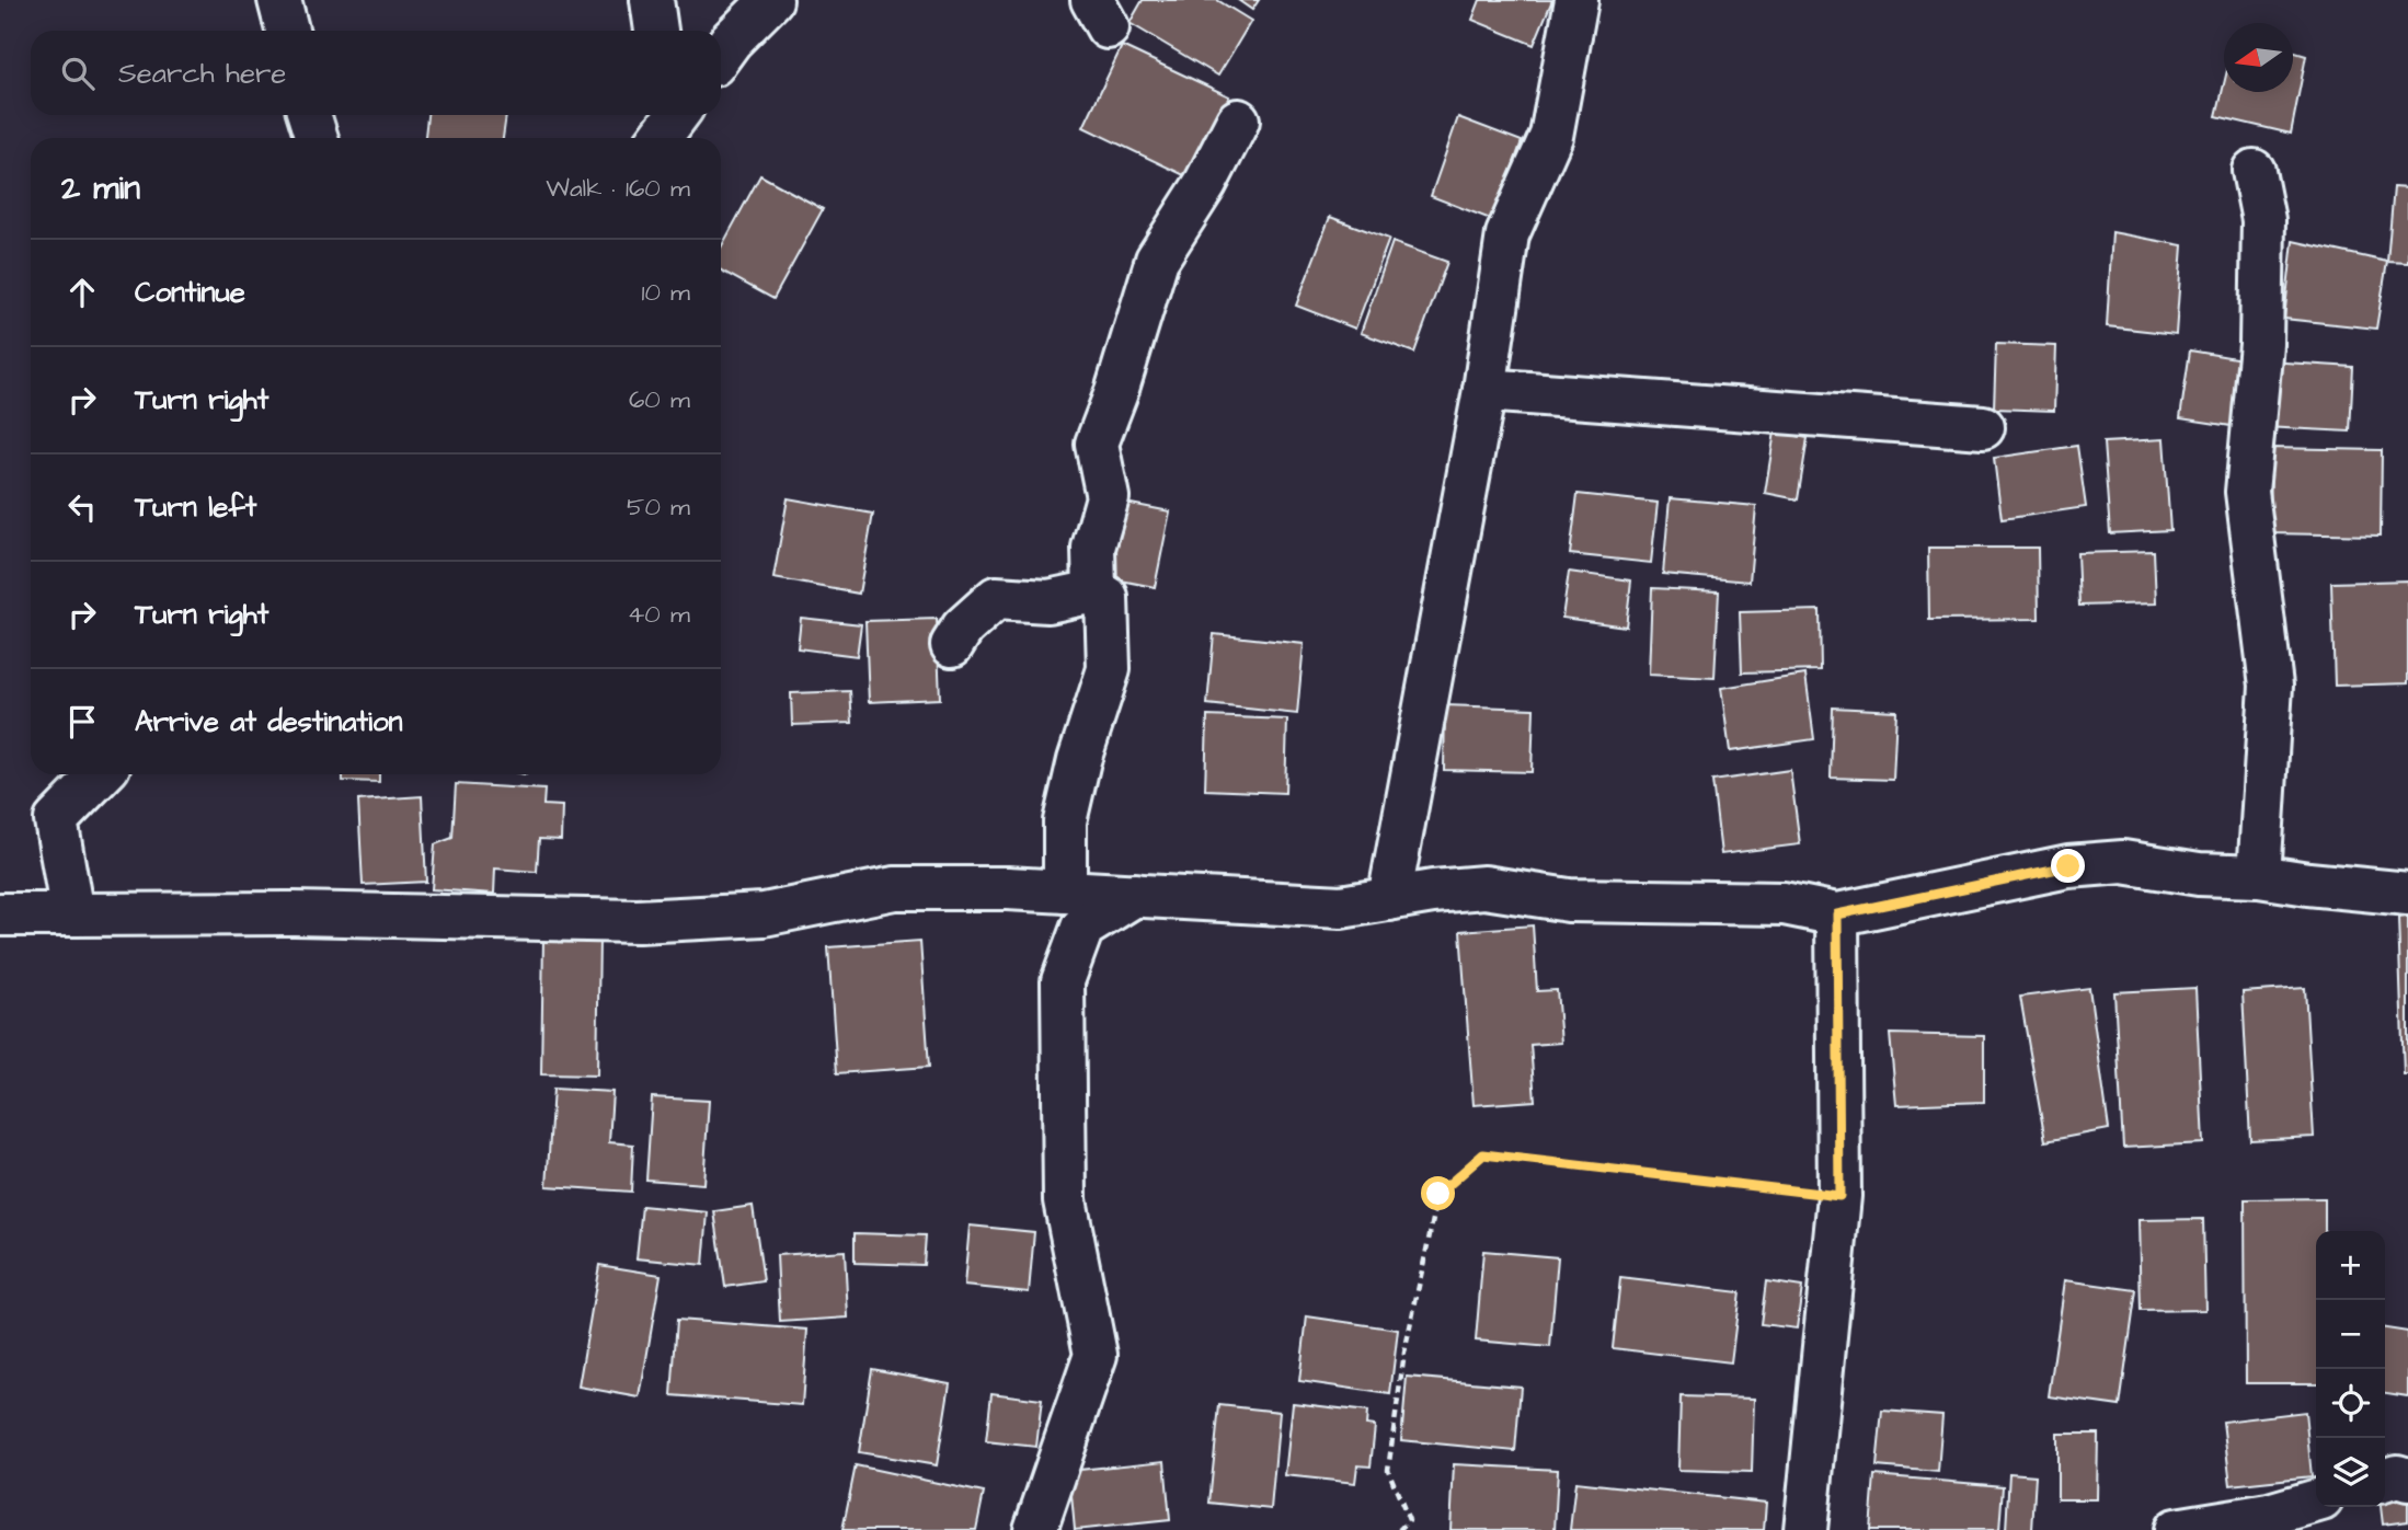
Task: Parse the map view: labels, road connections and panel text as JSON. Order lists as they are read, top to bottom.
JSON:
{
  "north": "left",
  "page": {
    "search": "Search here",
    "heading": ["2 min", "Walk · 160 m"],
    "list": [
      ["Continue", "10 m"],
      ["Turn right", "60 m"],
      ["Turn left", "50 m"],
      ["Turn right", "40 m"],
      "Arrive at destination"
    ],
    "map_buttons": ["+", "−"]
  }
}
